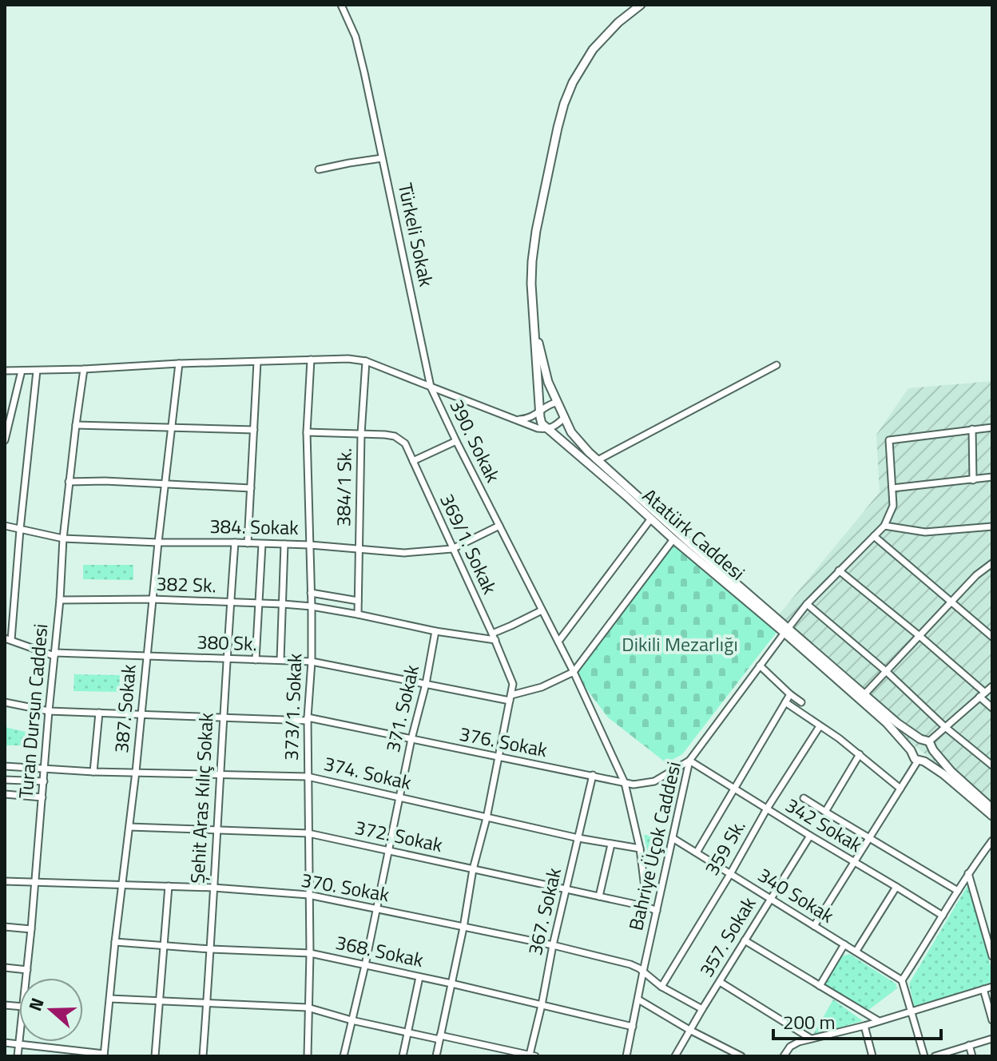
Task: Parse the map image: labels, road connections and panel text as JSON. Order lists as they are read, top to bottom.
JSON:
{
  "streets": {
    "main road": ["Atatürk Caddesi"],
    "street": [
      "Türkeli Sokak",
      "390. Sokak",
      "384/1 Sk.",
      "384. Sokak",
      "369/1. Sokak",
      "382 Sk.",
      "380 Sk.",
      "373/1. Sokak",
      "387. Sokak",
      "371. Sokak",
      "Turan Dursun Caddesi",
      "376. Sokak",
      "374. Sokak",
      "Şehit Aras Kılıç Sokak",
      "342 Sokak",
      "372. Sokak",
      "Bahriye Üçok Caddesi",
      "359 Sk.",
      "370. Sokak",
      "340 Sokak",
      "367. Sokak",
      "357. Sokak",
      "368. Sokak"
    ]
  },
  "crossings": [
    ["Türkeli Sokak", "390. Sokak"],
    ["390. Sokak", "384/1 Sk."],
    ["390. Sokak", "384. Sokak"],
    ["390. Sokak", "373/1. Sokak"],
    ["390. Sokak", "387. Sokak"],
    ["390. Sokak", "Turan Dursun Caddesi"],
    ["390. Sokak", "376. Sokak"],
    ["390. Sokak", "374. Sokak"],
    ["390. Sokak", "372. Sokak"],
    ["384/1 Sk.", "384. Sokak"],
    ["384/1 Sk.", "369/1. Sokak"],
    ["384/1 Sk.", "382 Sk."],
    ["384. Sokak", "369/1. Sokak"],
    ["384. Sokak", "373/1. Sokak"],
    ["384. Sokak", "387. Sokak"],
    ["384. Sokak", "Turan Dursun Caddesi"],
    ["384. Sokak", "Şehit Aras Kılıç Sokak"],
    ["Atatürk Caddesi", "Bahriye Üçok Caddesi"],
    ["369/1. Sokak", "382 Sk."],
    ["369/1. Sokak", "380 Sk."],
    ["369/1. Sokak", "373/1. Sokak"],
    ["382 Sk.", "373/1. Sokak"],
    ["382 Sk.", "387. Sokak"],
    ["382 Sk.", "371. Sokak"],
    ["382 Sk.", "Turan Dursun Caddesi"],
    ["382 Sk.", "Şehit Aras Kılıç Sokak"],
    ["380 Sk.", "373/1. Sokak"],
    ["380 Sk.", "387. Sokak"],
    ["380 Sk.", "371. Sokak"],
    ["380 Sk.", "Turan Dursun Caddesi"],
    ["380 Sk.", "Şehit Aras Kılıç Sokak"],
    ["373/1. Sokak", "376. Sokak"],
    ["373/1. Sokak", "374. Sokak"],
    ["373/1. Sokak", "372. Sokak"],
    ["373/1. Sokak", "370. Sokak"],
    ["373/1. Sokak", "368. Sokak"],
    ["387. Sokak", "376. Sokak"],
    ["387. Sokak", "374. Sokak"],
    ["387. Sokak", "372. Sokak"],
    ["387. Sokak", "370. Sokak"],
    ["387. Sokak", "368. Sokak"],
    ["371. Sokak", "376. Sokak"],
    ["371. Sokak", "374. Sokak"],
    ["371. Sokak", "372. Sokak"],
    ["371. Sokak", "370. Sokak"],
    ["371. Sokak", "368. Sokak"],
    ["Turan Dursun Caddesi", "376. Sokak"],
    ["Turan Dursun Caddesi", "374. Sokak"],
    ["Turan Dursun Caddesi", "370. Sokak"],
    ["376. Sokak", "Şehit Aras Kılıç Sokak"],
    ["376. Sokak", "342 Sokak"],
    ["376. Sokak", "Bahriye Üçok Caddesi"],
    ["376. Sokak", "367. Sokak"],
    ["374. Sokak", "Şehit Aras Kılıç Sokak"],
    ["374. Sokak", "367. Sokak"],
    ["Şehit Aras Kılıç Sokak", "372. Sokak"],
    ["Şehit Aras Kılıç Sokak", "370. Sokak"],
    ["Şehit Aras Kılıç Sokak", "368. Sokak"],
    ["342 Sokak", "Bahriye Üçok Caddesi"],
    ["342 Sokak", "359 Sk."],
    ["342 Sokak", "357. Sokak"],
    ["372. Sokak", "Bahriye Üçok Caddesi"],
    ["372. Sokak", "367. Sokak"],
    ["Bahriye Üçok Caddesi", "370. Sokak"],
    ["Bahriye Üçok Caddesi", "340 Sokak"],
    ["Bahriye Üçok Caddesi", "368. Sokak"],
    ["359 Sk.", "370. Sokak"],
    ["359 Sk.", "340 Sokak"],
    ["370. Sokak", "367. Sokak"],
    ["370. Sokak", "357. Sokak"],
    ["340 Sokak", "357. Sokak"],
    ["367. Sokak", "368. Sokak"]
  ],
  "parks": ["Dikili Mezarlığı"],
  "scale_bar": "200 m",
  "north": "left"
}
